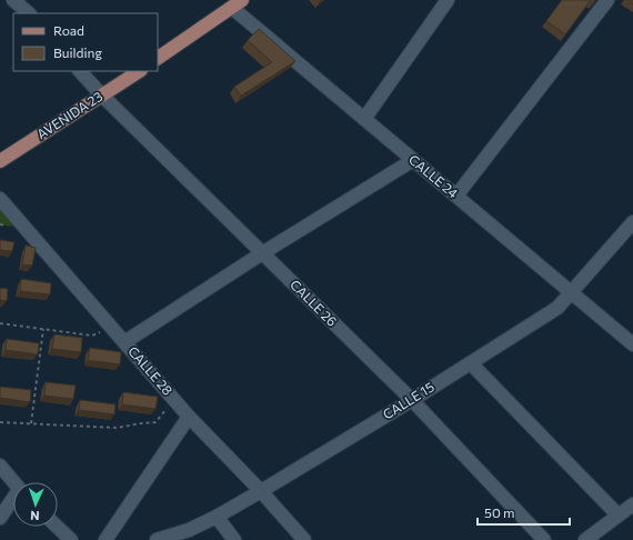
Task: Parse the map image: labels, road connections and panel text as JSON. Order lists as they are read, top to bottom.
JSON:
{
  "streets": {
    "main road": ["AVENIDA 23"],
    "street": [
      "CALLE 24",
      "CALLE 26",
      "CALLE 28",
      "CALLE 15"
    ]
  },
  "crossings": [
    ["AVENIDA 23", "CALLE 26"],
    ["CALLE 24", "CALLE 15"],
    ["CALLE 26", "CALLE 15"],
    ["CALLE 28", "CALLE 15"]
  ],
  "legend": ["Road", "Building"],
  "scale_bar": "50 m",
  "north": "bottom"
}
